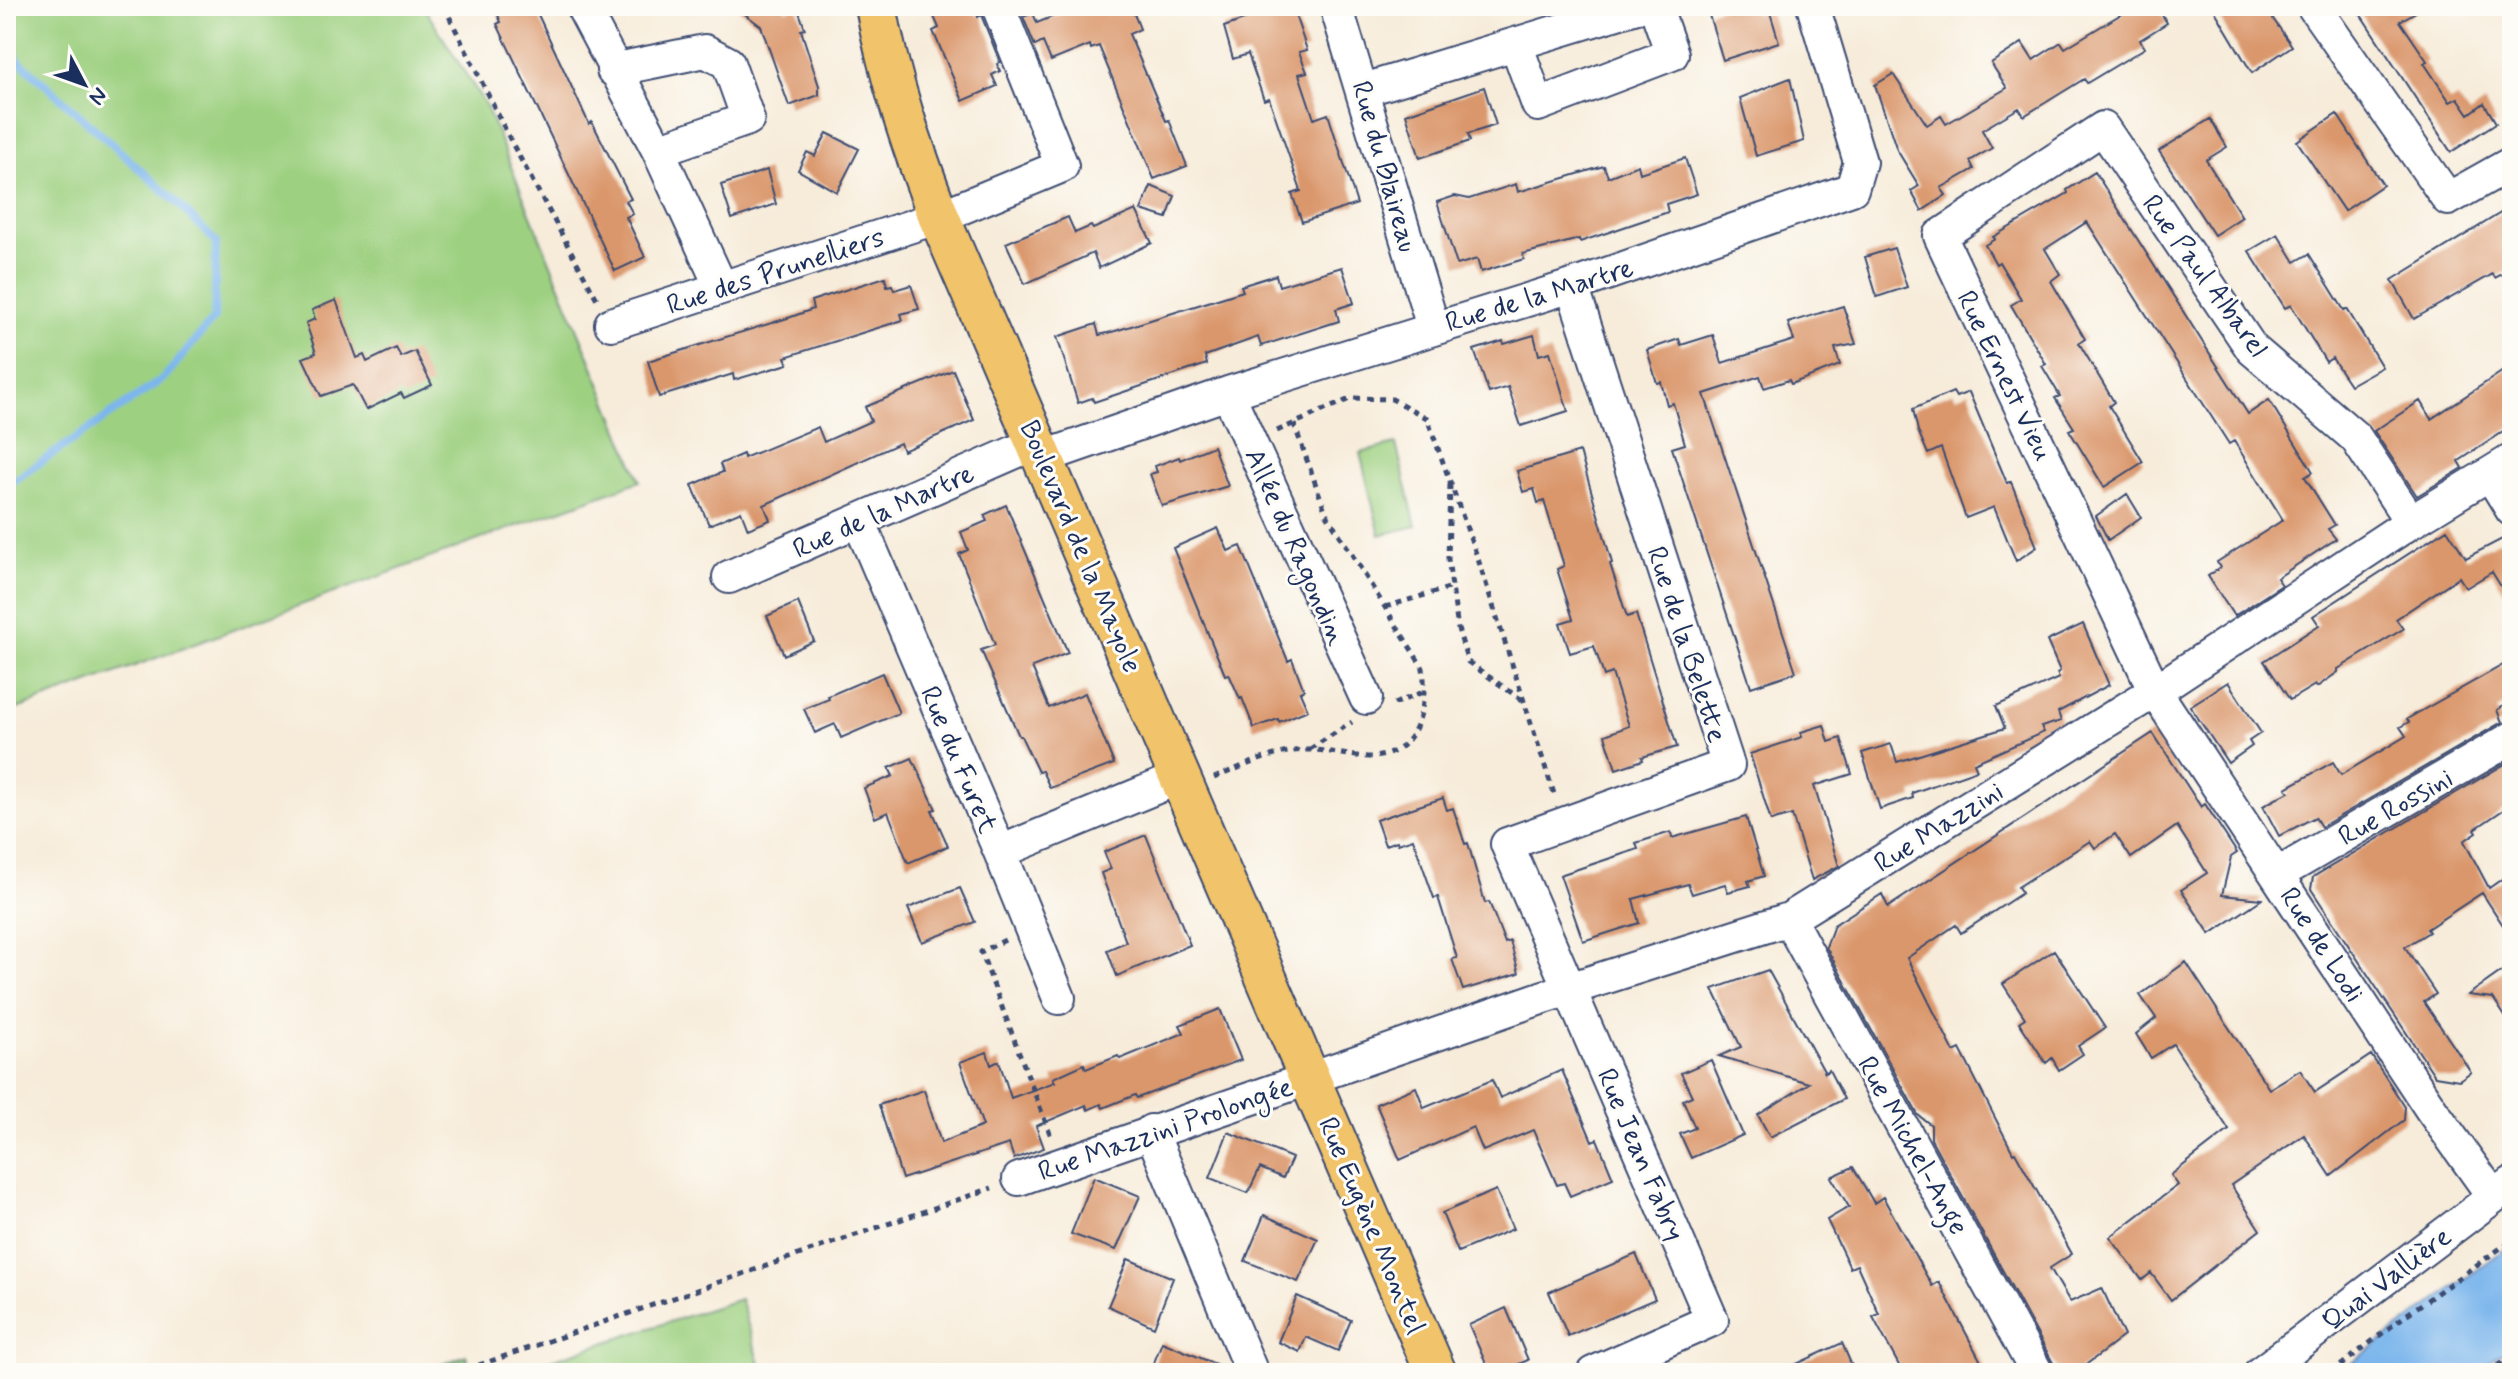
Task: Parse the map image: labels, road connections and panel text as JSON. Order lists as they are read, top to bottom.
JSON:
{
  "streets": {
    "main road": ["Boulevard de la Mayole", "Rue Eugène Montel"],
    "street": [
      "Rue du Blaireau",
      "Rue des Prunelliers",
      "Rue Paul Albarel",
      "Rue de la Martre",
      "Rue Ernest Vieu",
      "Allée du Ragondin",
      "Rue de la Belette",
      "Rue du Furet",
      "Rue Rossini",
      "Rue Mazzini",
      "Rue de Lodi",
      "Rue Mazzini Prolongée",
      "Rue Michel-Ange",
      "Rue Jean Fabry",
      "Quai Vallière"
    ]
  },
  "crossings": [
    ["Rue du Blaireau", "Rue de la Martre"],
    ["Rue des Prunelliers", "Boulevard de la Mayole"],
    ["Rue Paul Albarel", "Rue Ernest Vieu"],
    ["Rue Paul Albarel", "Rue Mazzini"],
    ["Rue de la Martre", "Boulevard de la Mayole"],
    ["Rue de la Martre", "Allée du Ragondin"],
    ["Rue de la Martre", "Rue de la Belette"],
    ["Rue de la Martre", "Rue du Furet"],
    ["Rue Ernest Vieu", "Rue Mazzini"],
    ["Rue Ernest Vieu", "Rue de Lodi"],
    ["Boulevard de la Mayole", "Rue Mazzini"],
    ["Boulevard de la Mayole", "Rue Mazzini Prolongée"],
    ["Boulevard de la Mayole", "Rue Eugène Montel"],
    ["Rue de la Belette", "Rue Mazzini"],
    ["Rue de la Belette", "Rue Jean Fabry"],
    ["Rue Rossini", "Rue de Lodi"],
    ["Rue Mazzini", "Rue de Lodi"],
    ["Rue Mazzini", "Rue Mazzini Prolongée"],
    ["Rue Mazzini", "Rue Michel-Ange"],
    ["Rue Mazzini", "Rue Jean Fabry"],
    ["Rue Mazzini", "Rue Eugène Montel"],
    ["Rue de Lodi", "Quai Vallière"],
    ["Rue Mazzini Prolongée", "Rue Eugène Montel"]
  ],
  "north": "bottom right"
}
